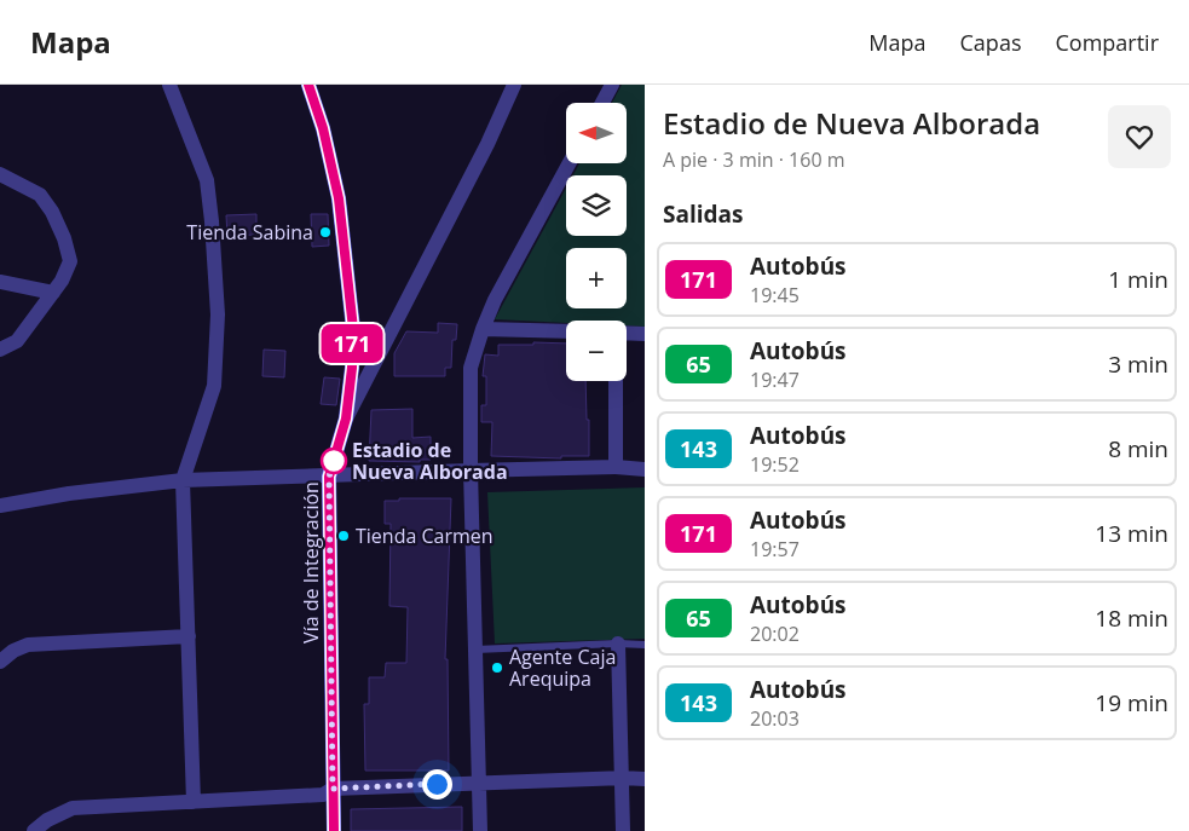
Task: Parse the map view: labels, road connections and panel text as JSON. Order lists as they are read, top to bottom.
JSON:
{
  "streets": {
    "main road": ["Vía de Integración"]
  },
  "places": [
    "Tienda Sabina",
    "Estadio de Nueva Alborada",
    "Tienda Carmen",
    "Agente Caja Arequipa"
  ],
  "lines": ["bus line 171"],
  "north": "left",
  "page": {
    "header": "Mapa",
    "nav": ["Mapa", "Capas", "Compartir"],
    "on_map": "171",
    "heading": [
      ["Estadio de Nueva Alborada", "A pie · 3 min · 160 m"],
      "Salidas"
    ],
    "map_buttons": ["+", "−"],
    "list": [
      {
        "mark": "171",
        "name": "Autobús",
        "note": "19:45",
        "value": "1 min"
      },
      {
        "mark": "65",
        "name": "Autobús",
        "note": "19:47",
        "value": "3 min"
      },
      {
        "mark": "143",
        "name": "Autobús",
        "note": "19:52",
        "value": "8 min"
      },
      {
        "mark": "171",
        "name": "Autobús",
        "note": "19:57",
        "value": "13 min"
      },
      {
        "mark": "65",
        "name": "Autobús",
        "note": "20:02",
        "value": "18 min"
      },
      {
        "mark": "143",
        "name": "Autobús",
        "note": "20:03",
        "value": "19 min"
      }
    ]
  }
}
